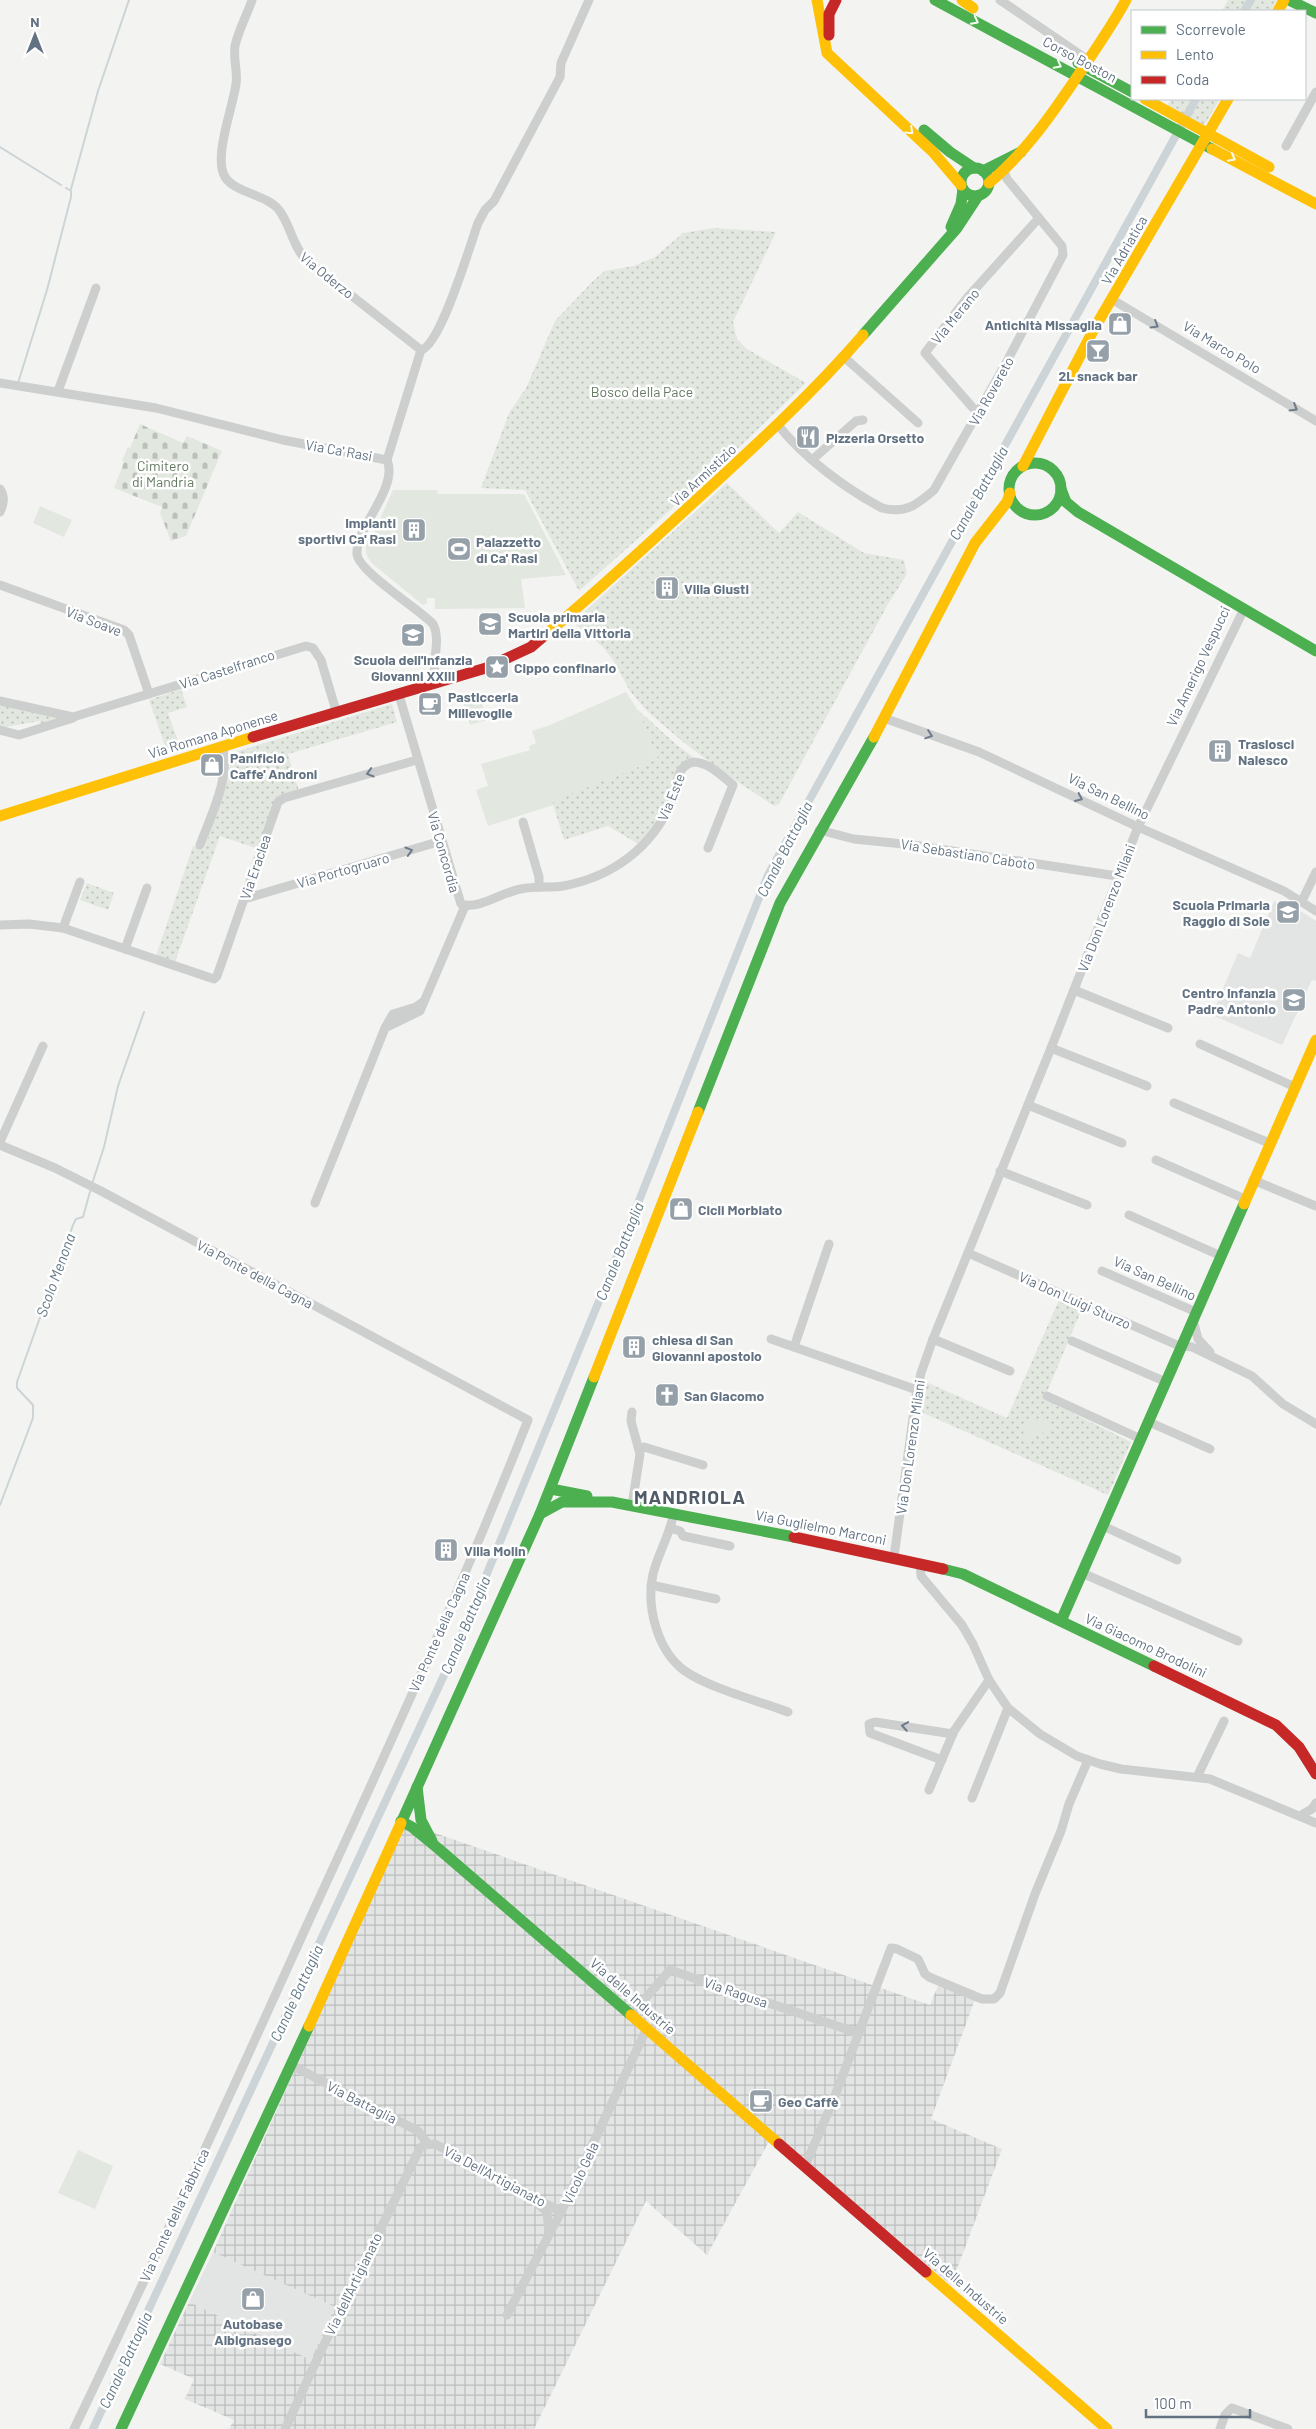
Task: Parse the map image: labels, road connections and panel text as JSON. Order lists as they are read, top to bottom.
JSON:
{
  "streets": {
    "main road": [
      "Corso Boston",
      "Via Adriatica",
      "Via Armistizio",
      "Via Amerigo Vespucci",
      "Via Romana Aponense",
      "Via San Bellino",
      "Via Guglielmo Marconi",
      "Via Giacomo Brodolini",
      "Via delle Industrie"
    ],
    "street": [
      "Via Oderzo",
      "Via Merano",
      "Via Marco Polo",
      "Via Rovereto",
      "Via Ca' Rasi",
      "Via Soave",
      "Via Castelfranco",
      "Via Este",
      "Via Concordia",
      "Via Sebastiano Caboto",
      "Via Eraclea",
      "Via Portogruaro",
      "Via Don Lorenzo Milani",
      "Via Ponte della Cagna",
      "Via Don Luigi Sturzo",
      "Via Ragusa",
      "Via Battaglia",
      "Vicolo Gela",
      "Via Dell'Artigianato",
      "Via Ponte della Fabbrica",
      "Via dell'Artigianato"
    ]
  },
  "crossings": [
    ["Via Adriatica", "Via Marco Polo"],
    ["Via Adriatica", "Via Amerigo Vespucci"],
    ["Via Merano", "Via Rovereto"],
    ["Via Rovereto", "Via Armistizio"],
    ["Via Ca' Rasi", "Via Armistizio"],
    ["Via Ca' Rasi", "Via Romana Aponense"],
    ["Via Armistizio", "Via Romana Aponense"],
    ["Via Soave", "Via Castelfranco"],
    ["Via Amerigo Vespucci", "Via San Bellino"],
    ["Via Amerigo Vespucci", "Via Don Lorenzo Milani"],
    ["Via Castelfranco", "Via Romana Aponense"],
    ["Via Romana Aponense", "Via Concordia"],
    ["Via San Bellino", "Via Don Lorenzo Milani"],
    ["Via San Bellino", "Via Don Luigi Sturzo"],
    ["Via San Bellino", "Via Giacomo Brodolini"],
    ["Via Este", "Via Concordia"],
    ["Via Concordia", "Via Eraclea"],
    ["Via Concordia", "Via Portogruaro"],
    ["Via Sebastiano Caboto", "Via Don Lorenzo Milani"],
    ["Via Eraclea", "Via Portogruaro"],
    ["Via Don Lorenzo Milani", "Via Don Luigi Sturzo"],
    ["Via Don Lorenzo Milani", "Via Guglielmo Marconi"],
    ["Via Ponte della Cagna", "Via Ponte della Fabbrica"],
    ["Via Guglielmo Marconi", "Via Giacomo Brodolini"],
    ["Via Ragusa", "Via delle Industrie"],
    ["Via delle Industrie", "Vicolo Gela"],
    ["Via Battaglia", "Via Dell'Artigianato"],
    ["Via Battaglia", "Via dell'Artigianato"],
    ["Vicolo Gela", "Via Dell'Artigianato"],
    ["Via Dell'Artigianato", "Via dell'Artigianato"]
  ],
  "one_way": ["Via Marco Polo", "Via Eraclea", "Via Portogruaro"],
  "districts": ["MANDRIOLA"],
  "water": ["Canale Battaglia", "Scolo Menona"],
  "parks": ["Bosco della Pace", "Cimitero di Mandria"],
  "places": {
    "shop": [
      "Antichità Missaglia",
      "Panificio Caffe' Androni",
      "Cicli Morbiato",
      "Autobase Albignasego"
    ],
    "bar": ["2L snack bar"],
    "restaurant": ["Pizzeria Orsetto"],
    "building": [
      "Impianti sportivi Ca' Rasi",
      "Villa Giusti",
      "Traslosci Nalesco",
      "chiesa di San Giovanni apostolo",
      "Villa Molin"
    ],
    "sports": ["Palazzetto di Ca' Rasi"],
    "school or university": [
      "Scuola primaria Martiri della Vittoria",
      "Scuola dell'infanzia Giovanni XXIII",
      "Scuola Primaria Raggio di Sole",
      "Centro Infanzia Padre Antonio"
    ],
    "place": ["Cippo confinario"],
    "cafe": ["Pasticceria Millevoglie", "Geo Caffè"],
    "church": ["San Giacomo"]
  },
  "legend": ["Scorrevole", "Lento", "Coda"],
  "scale_bar": "100 m",
  "north": "top"
}
